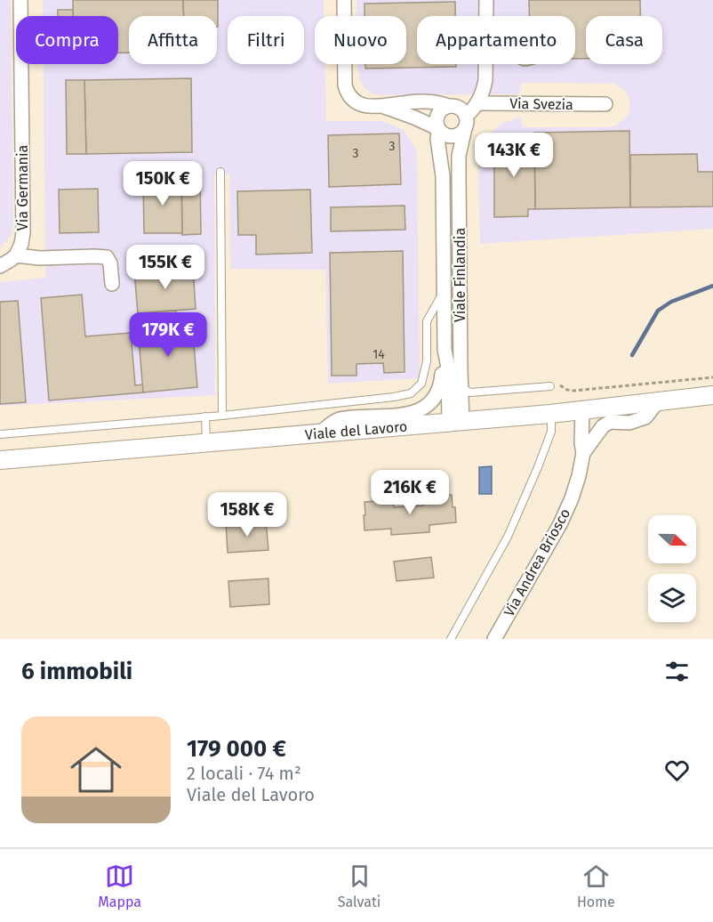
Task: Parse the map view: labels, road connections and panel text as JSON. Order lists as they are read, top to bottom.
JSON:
{
  "streets": {
    "street": [
      "Via Svezia",
      "Via Germania",
      "Viale Finlandia",
      "Viale del Lavoro",
      "Via Andrea Briosco"
    ]
  },
  "crossings": [
    ["Viale Finlandia", "Viale del Lavoro"],
    ["Viale del Lavoro", "Via Andrea Briosco"]
  ],
  "house_numbers": ["3", "3", "14"],
  "north": "right",
  "page": {
    "chip": [
      "Compra",
      "Affitta",
      "Filtri",
      "Nuovo",
      "Appartamento",
      "Casa"
    ],
    "price": [
      "143K €",
      "150K €",
      "155K €",
      "179K €",
      "216K €",
      "158K €"
    ],
    "heading": "6 immobili",
    "list": [
      {
        "name": "179 000 €",
        "note": "2 locali · 74 m² · Viale del Lavoro"
      }
    ],
    "tabs": ["Mappa", "Salvati", "Home"]
  }
}
